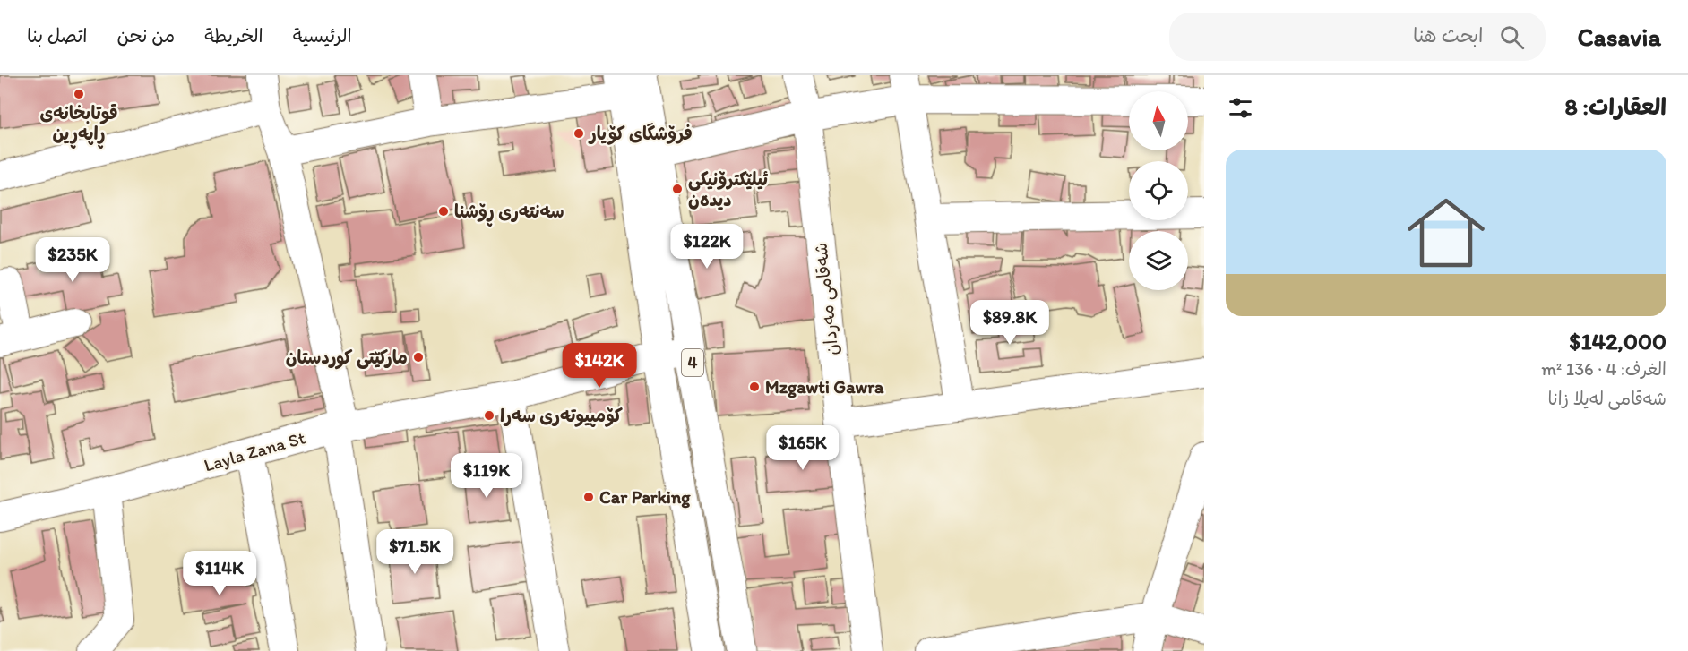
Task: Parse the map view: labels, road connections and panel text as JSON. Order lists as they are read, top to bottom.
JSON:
{
  "streets": {
    "highway": ["4"],
    "street": ["شەقامی مەردان", "Layla Zana St"]
  },
  "crossings": [
    ["4", "Layla Zana St"]
  ],
  "places": [
    "قوتابخانەی ڕاپەڕین",
    "فرۆشگای کۆیار",
    "ئیلێکترۆنیکی دیدەن",
    "سەنتەری ڕۆشنا",
    "مارکێتی کوردستان",
    "Mzgawti Gawra",
    "کۆمپیوتەری سەرا",
    "Car Parking"
  ],
  "north": "top",
  "page": {
    "header": "Casavia",
    "search": "ابحث هنا",
    "nav": [
      "الرئيسية",
      "الخريطة",
      "من نحن",
      "اتصل بنا"
    ],
    "heading": "العقارات: 8",
    "list": [
      {
        "name": "$142,000",
        "note": "الغرف: 4 · 136 m² · شەقامی لەیلا زانا"
      }
    ],
    "price": [
      "$122K",
      "$235K",
      "$89.8K",
      "$142K",
      "$165K",
      "$119K",
      "$71.5K",
      "$114K"
    ]
  }
}
